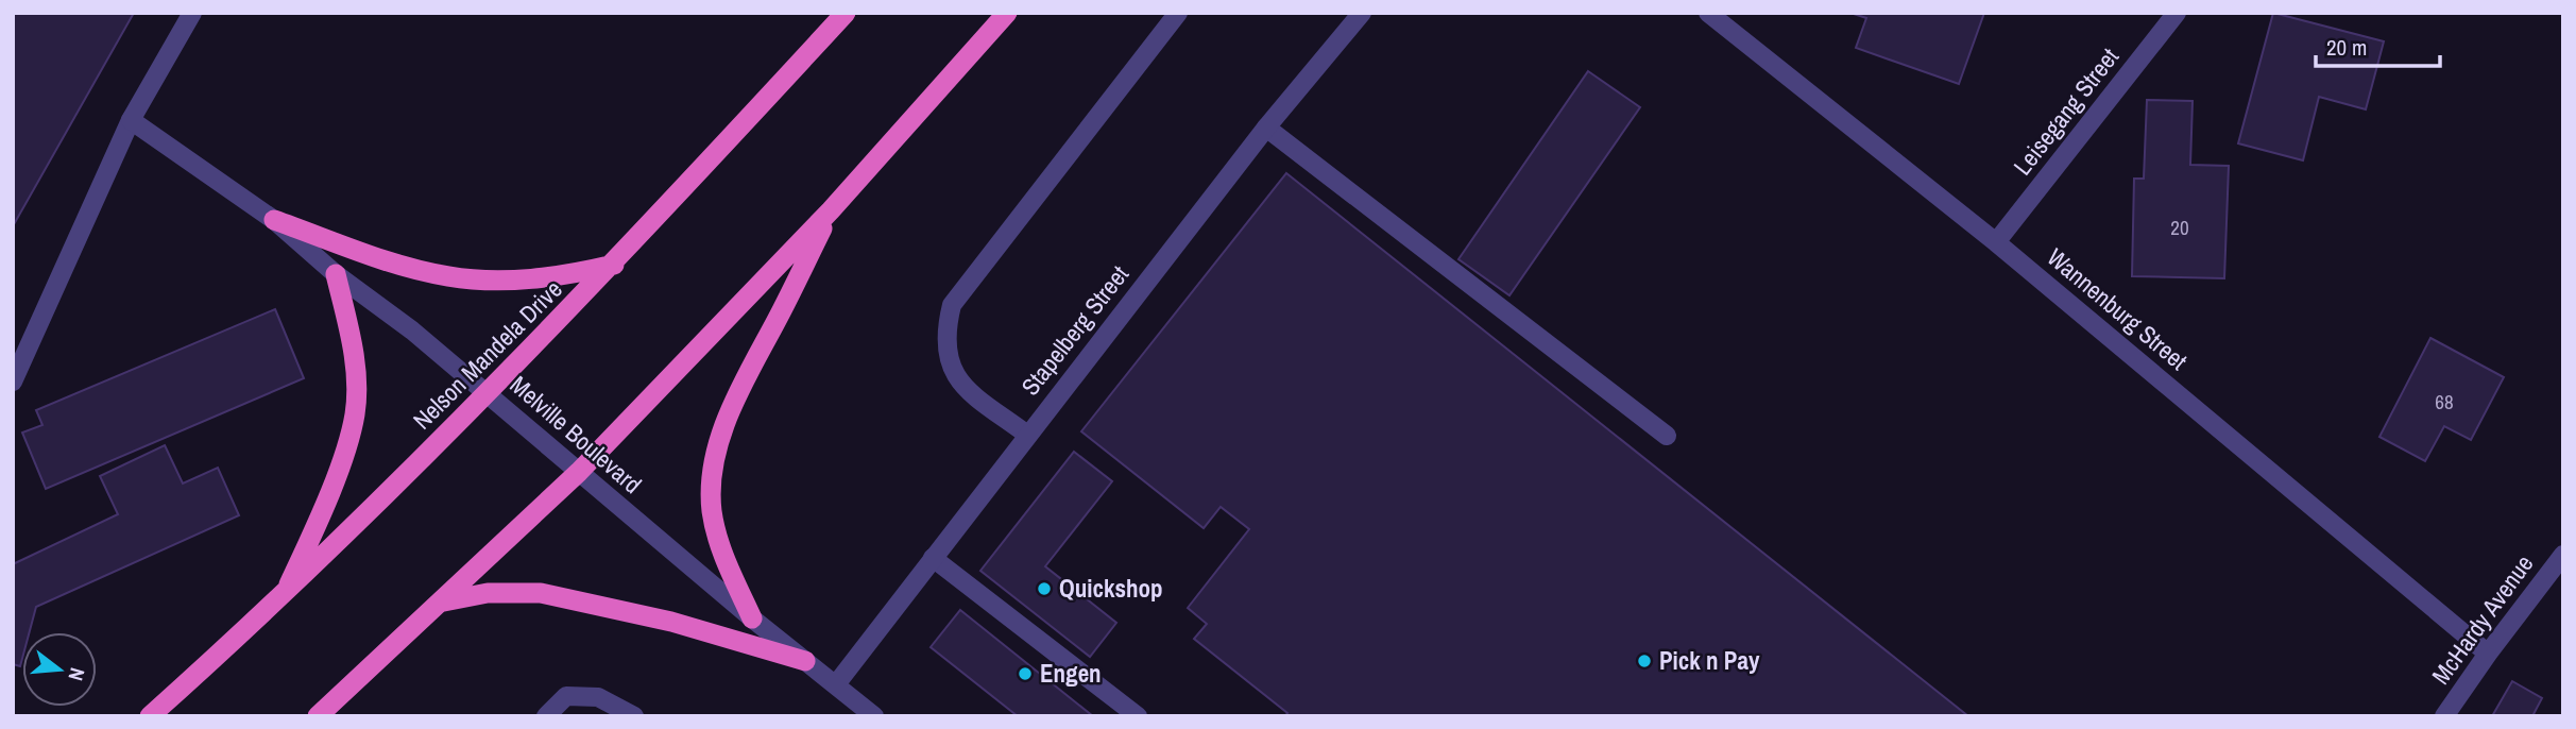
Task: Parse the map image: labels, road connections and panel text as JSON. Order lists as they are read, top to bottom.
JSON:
{
  "streets": {
    "highway": ["Nelson Mandela Drive"],
    "street": [
      "Leisegang Street",
      "Wannenburg Street",
      "Stapelberg Street",
      "Melville Boulevard",
      "McHardy Avenue"
    ]
  },
  "crossings": [
    ["Leisegang Street", "Wannenburg Street"],
    ["Wannenburg Street", "McHardy Avenue"],
    ["Stapelberg Street", "Melville Boulevard"],
    ["Nelson Mandela Drive", "Melville Boulevard"]
  ],
  "places": ["Quickshop", "Pick n Pay", "Engen"],
  "house_numbers": ["20", "68"],
  "scale_bar": "20 m",
  "north": "right"
}
